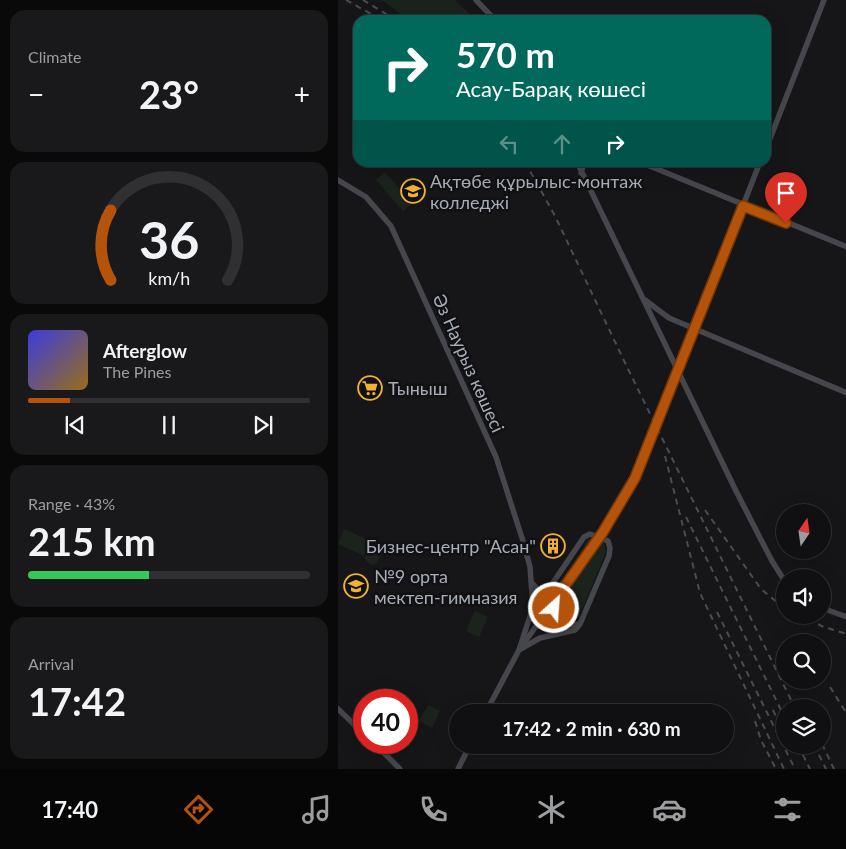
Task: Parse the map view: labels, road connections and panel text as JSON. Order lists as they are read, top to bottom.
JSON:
{
  "streets": {
    "street": ["Әз Наурыз көшесі"]
  },
  "places": {
    "school or university": ["Ақтөбе құрылыс-монтаж колледжі", "№9 орта мектеп-гимназия"],
    "supermarket": ["Тыныш"],
    "building": ["Бизнес-центр \"Асан\""]
  },
  "north": "top",
  "page": {
    "tile": [
      "Climate",
      ["Range · 43%", "215 km"],
      ["Arrival", "17:42"]
    ],
    "turn": ["570 m", "Асау-Барақ көшесі"],
    "heat": ["−", "23°", "+"],
    "song": ["Afterglow", "The Pines"],
    "limit": "40",
    "trip": "17:42 · 2 min · 630 m",
    "tabs": "17:40",
    "gauge": ["36", "km/h"]
  }
}
